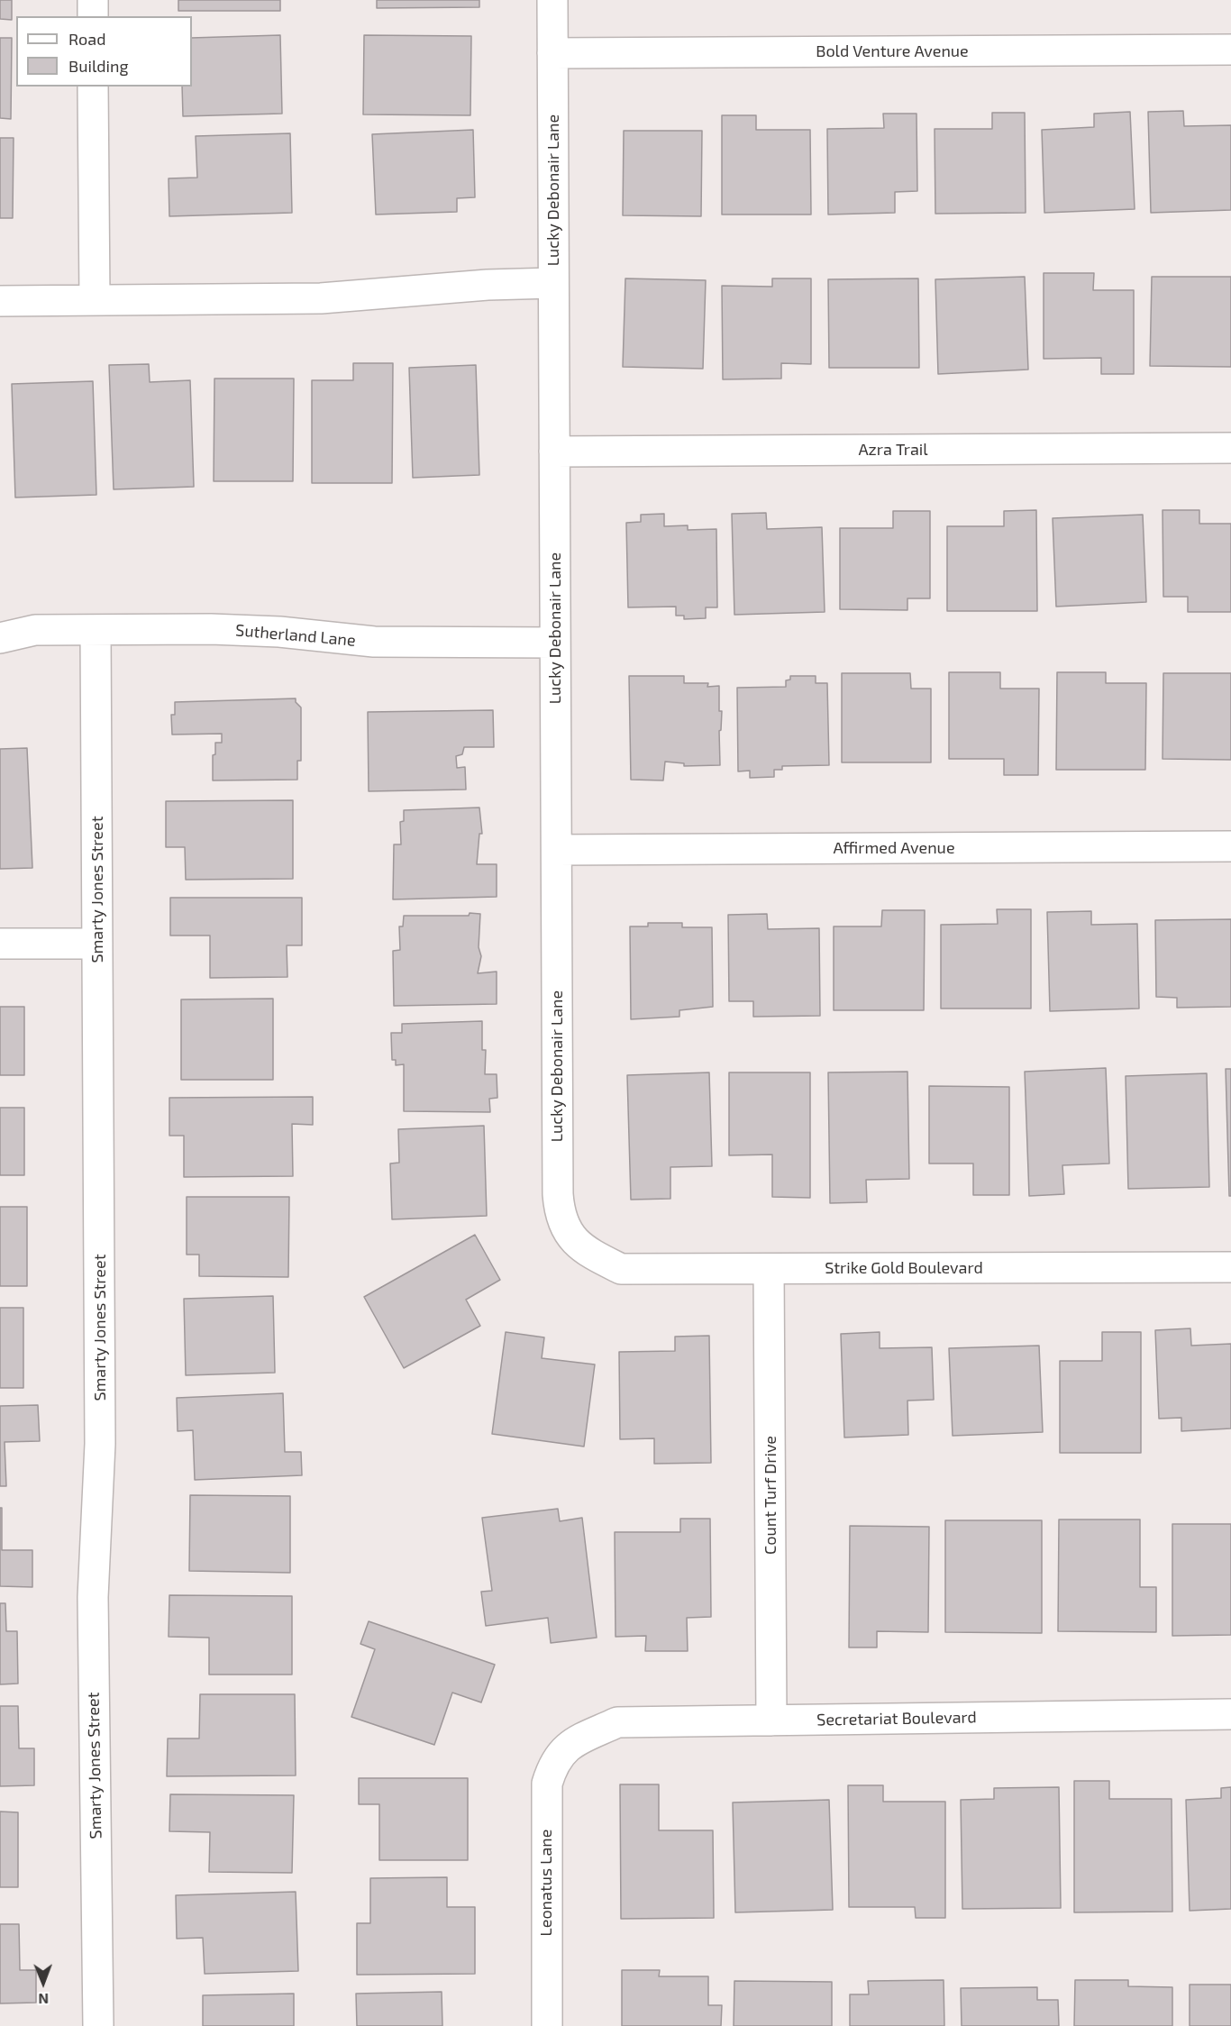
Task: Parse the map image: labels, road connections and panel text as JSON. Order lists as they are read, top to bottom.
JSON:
{
  "streets": {
    "street": [
      "Bold Venture Avenue",
      "Lucky Debonair Lane",
      "Azra Trail",
      "Sutherland Lane",
      "Affirmed Avenue",
      "Smarty Jones Street",
      "Strike Gold Boulevard",
      "Count Turf Drive",
      "Secretariat Boulevard",
      "Leonatus Lane"
    ]
  },
  "crossings": [
    ["Bold Venture Avenue", "Lucky Debonair Lane"],
    ["Lucky Debonair Lane", "Azra Trail"],
    ["Lucky Debonair Lane", "Sutherland Lane"],
    ["Lucky Debonair Lane", "Affirmed Avenue"],
    ["Lucky Debonair Lane", "Strike Gold Boulevard"],
    ["Sutherland Lane", "Smarty Jones Street"],
    ["Strike Gold Boulevard", "Count Turf Drive"],
    ["Count Turf Drive", "Secretariat Boulevard"],
    ["Secretariat Boulevard", "Leonatus Lane"]
  ],
  "legend": ["Road", "Building"],
  "north": "bottom"
}
